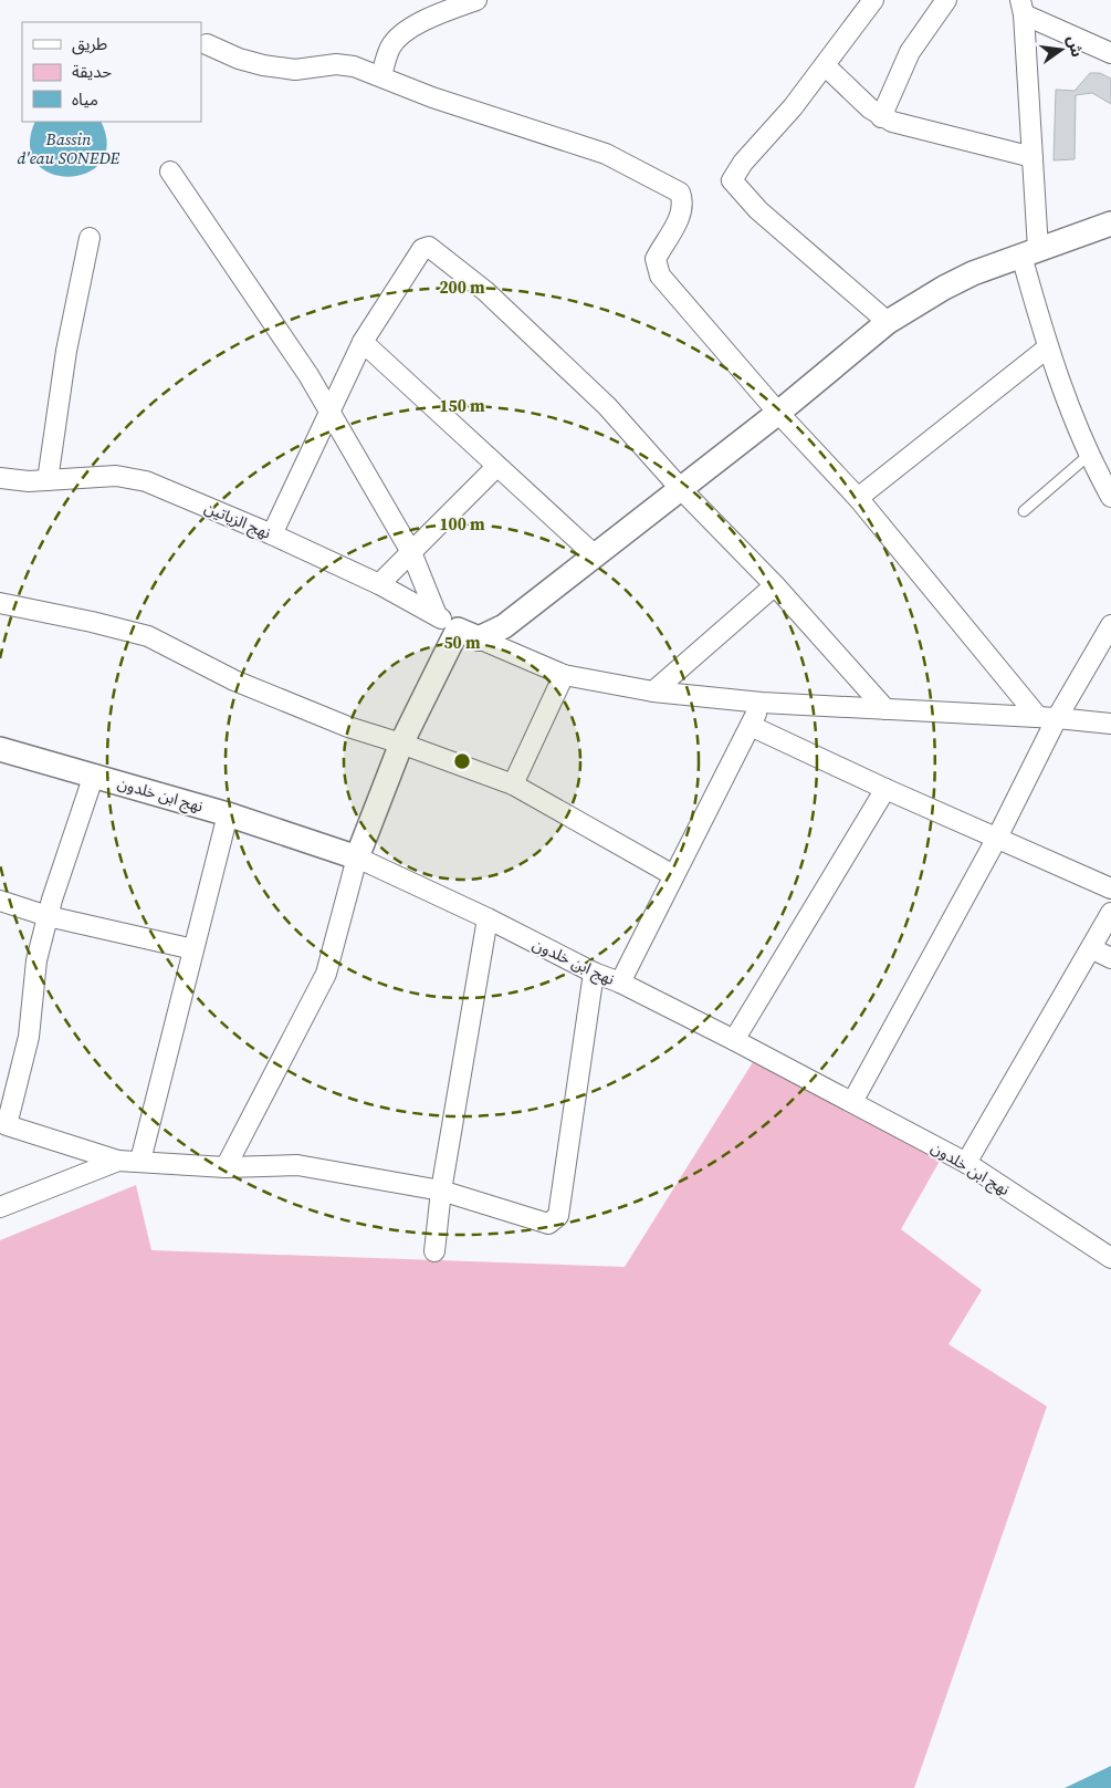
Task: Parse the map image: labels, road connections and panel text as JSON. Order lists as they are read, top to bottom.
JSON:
{
  "streets": {
    "street": ["نهج الزياتين", "نهج ابن خلدون"]
  },
  "water": ["Bassin d'eau SONEDE"],
  "legend": ["طريق", "حديقة", "مياه"],
  "north": "right",
  "rings": [
    "200 m",
    "150 m",
    "100 m",
    "50 m"
  ]
}
